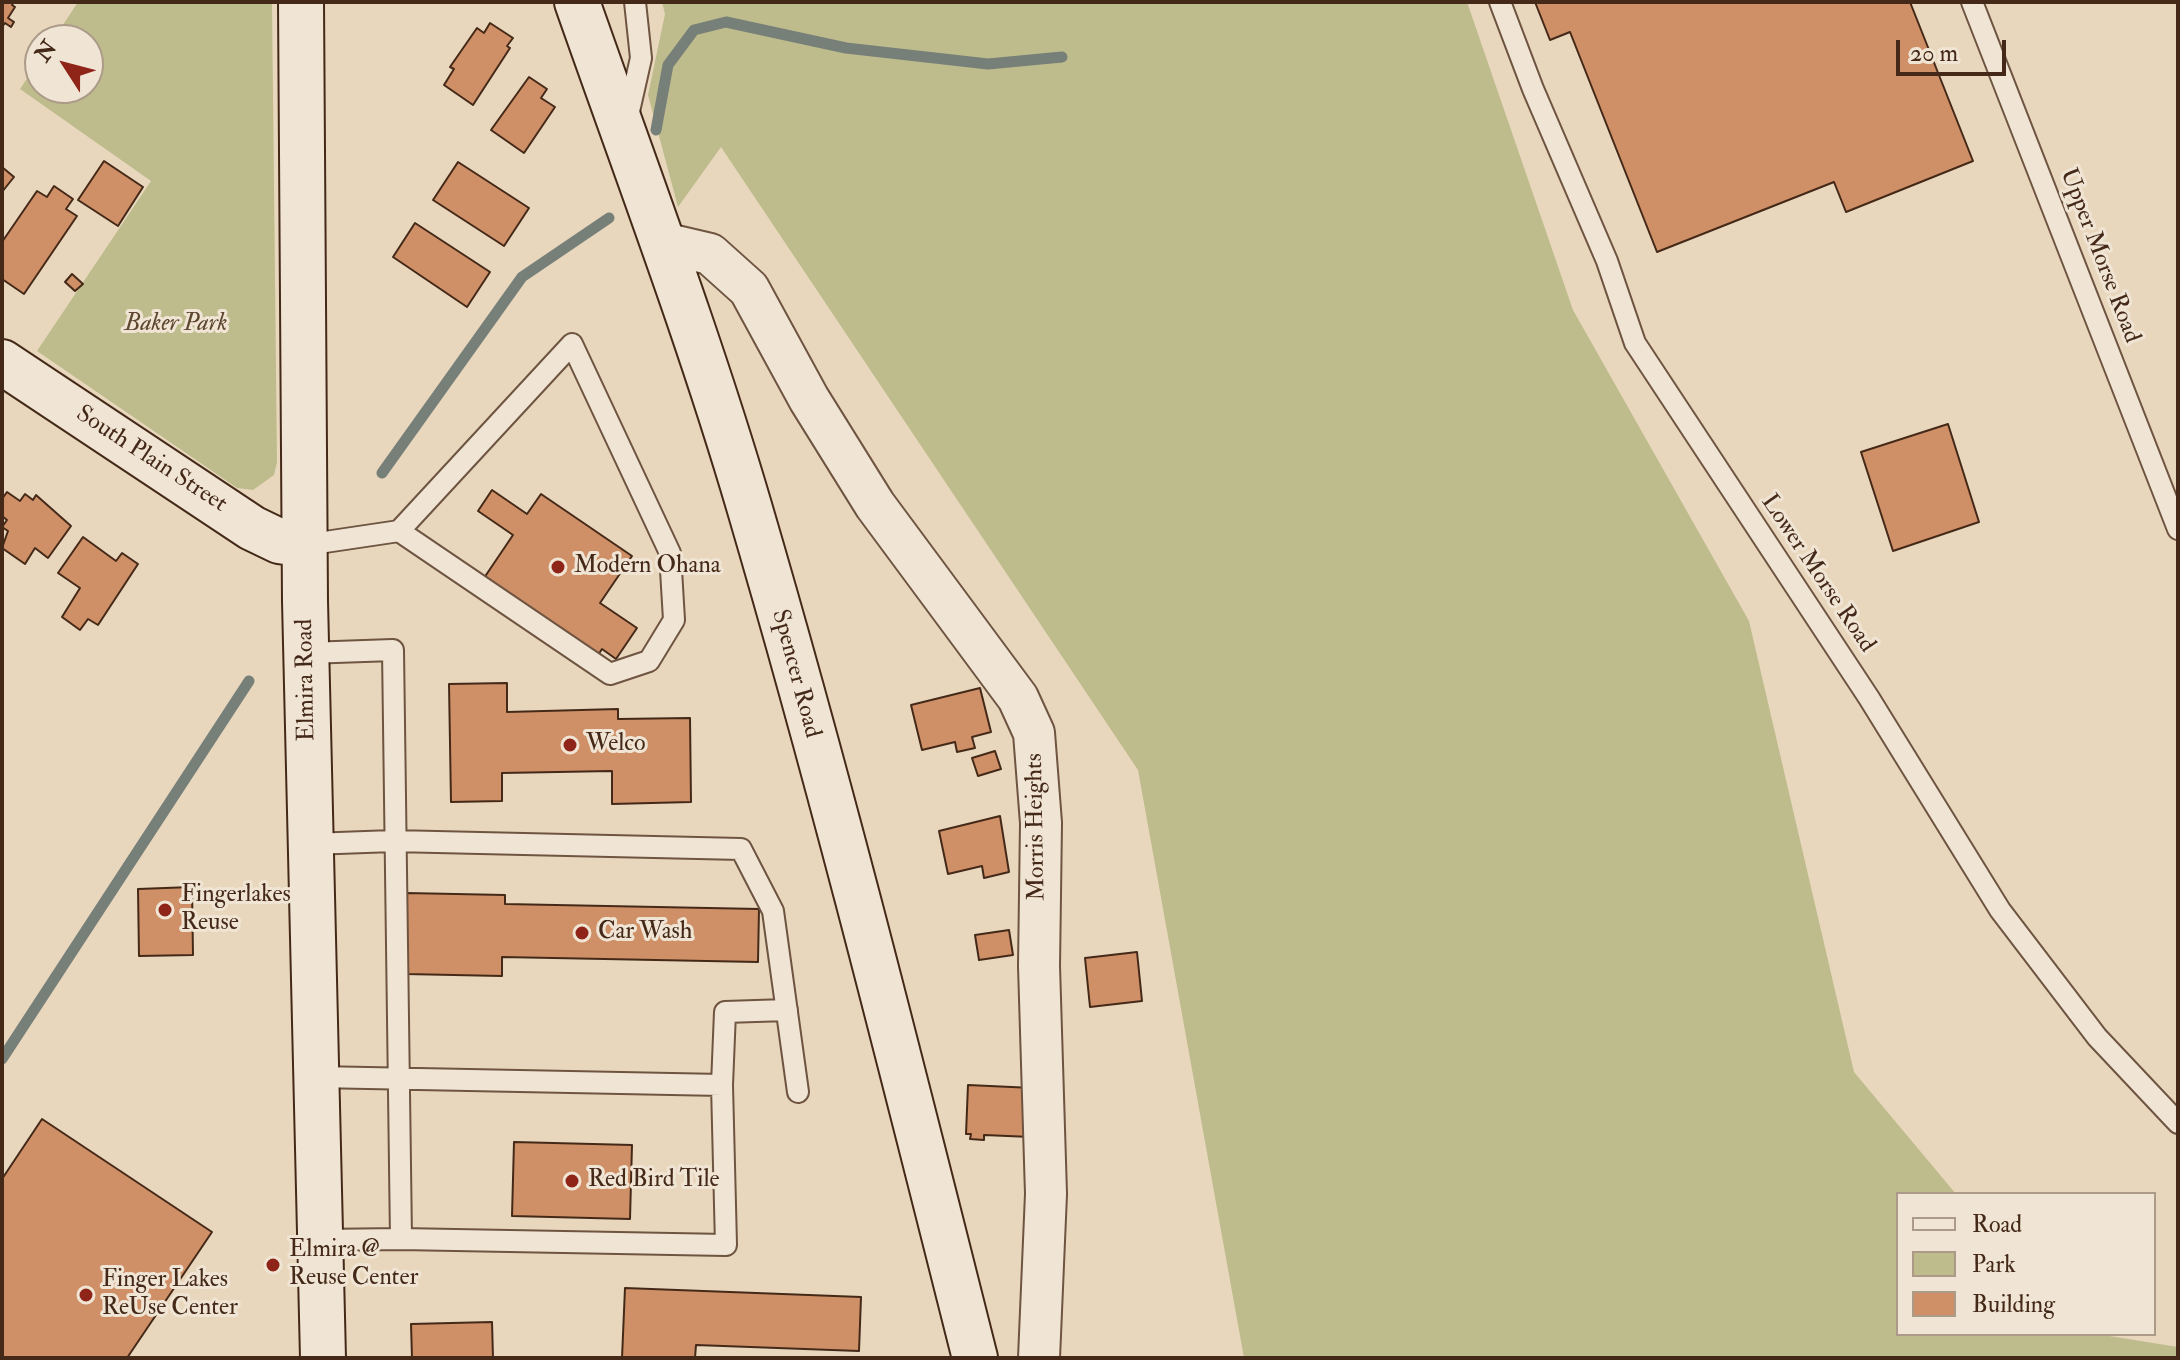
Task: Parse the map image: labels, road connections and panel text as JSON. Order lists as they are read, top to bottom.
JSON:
{
  "streets": {
    "street": [
      "South Plain Street",
      "Spencer Road",
      "Elmira Road",
      "Morris Heights"
    ],
    "lane": ["Upper Morse Road", "Lower Morse Road"]
  },
  "crossings": [
    ["South Plain Street", "Elmira Road"],
    ["Spencer Road", "Morris Heights"]
  ],
  "parks": ["Baker Park"],
  "places": [
    "Modern Ohana",
    "Welco",
    "Fingerlakes Reuse",
    "Car Wash",
    "Red Bird Tile",
    "Elmira @ Reuse Center",
    "Finger Lakes ReUse Center"
  ],
  "legend": ["Road", "Park", "Building"],
  "scale_bar": "20 m",
  "north": "top left"
}
